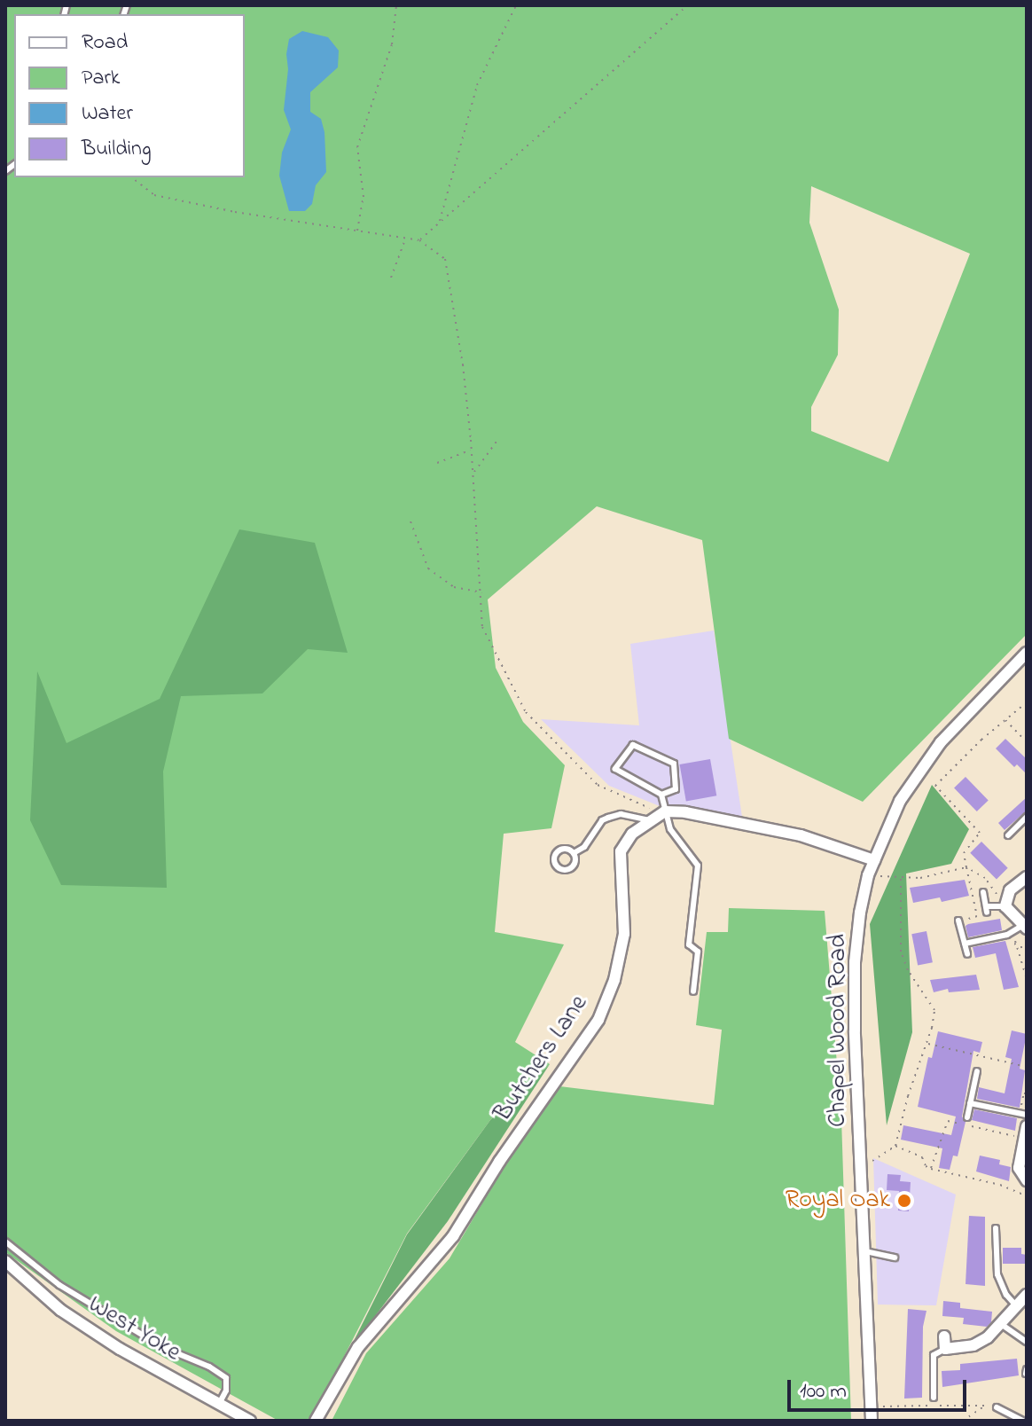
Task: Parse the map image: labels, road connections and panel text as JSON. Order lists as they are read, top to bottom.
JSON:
{
  "streets": {
    "street": ["Chapel Wood Road", "Butchers Lane", "West Yoke"]
  },
  "places": ["Royal Oak"],
  "legend": [
    "Road",
    "Park",
    "Water",
    "Building"
  ],
  "scale_bar": "100 m"
}
